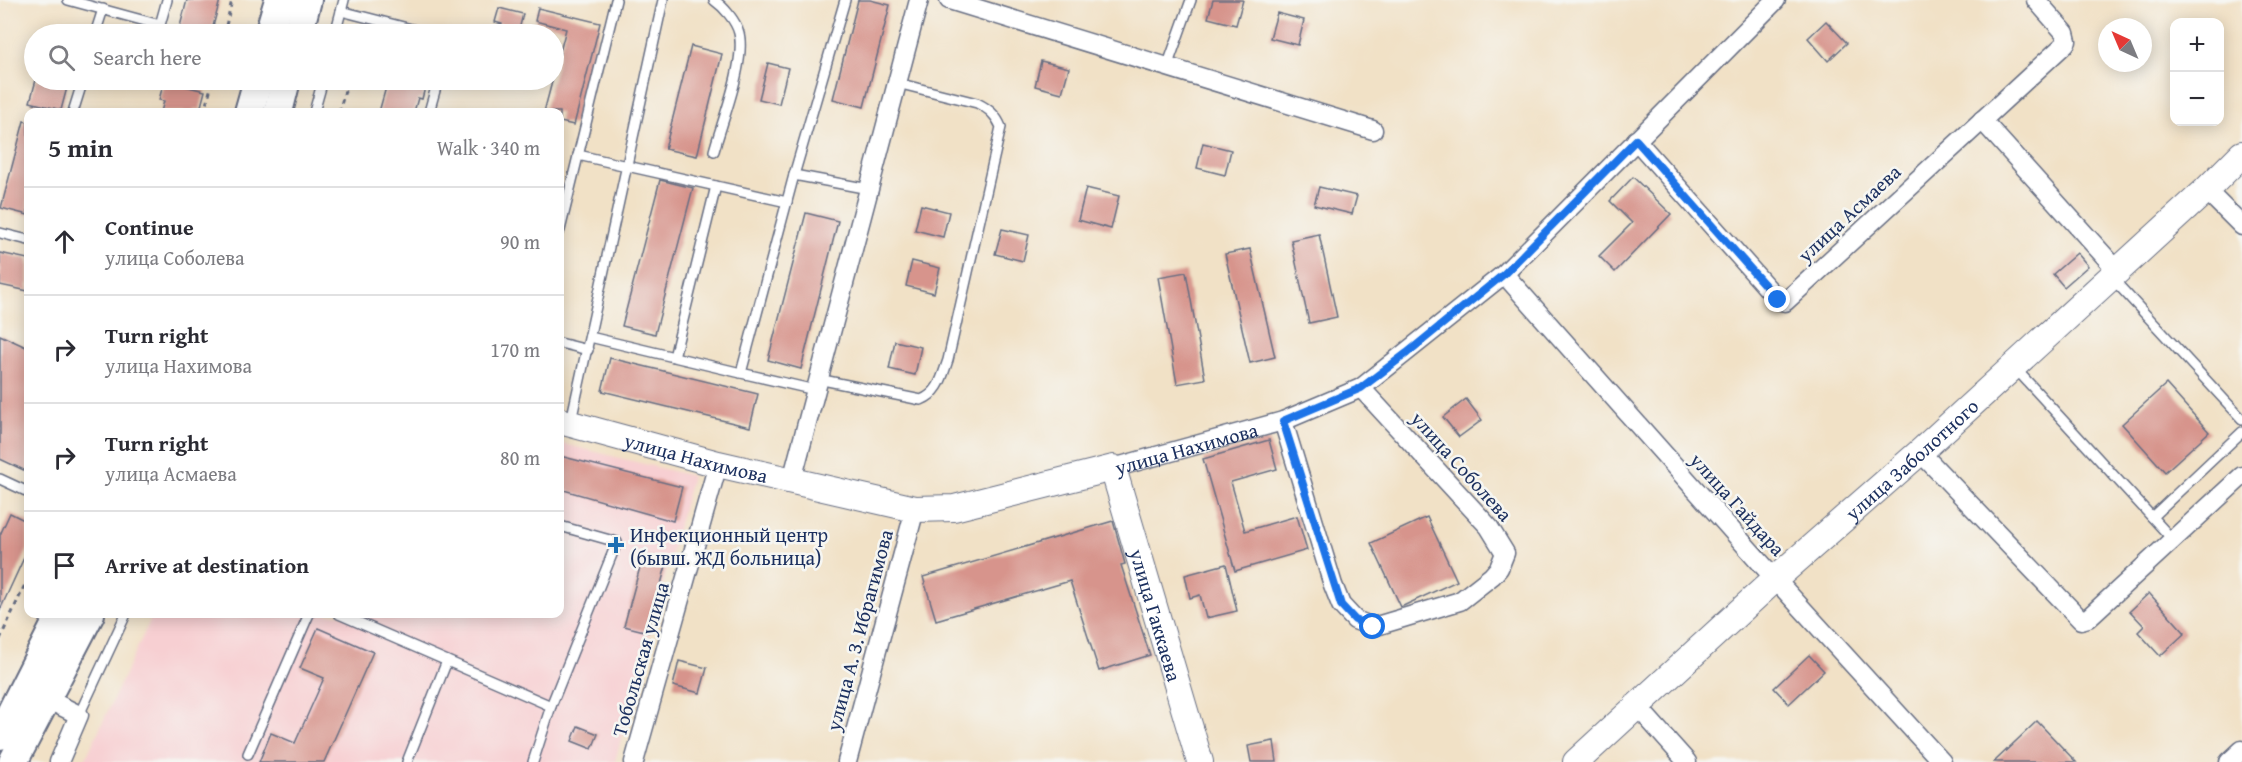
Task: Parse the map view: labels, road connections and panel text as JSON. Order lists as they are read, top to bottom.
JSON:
{
  "streets": {
    "street": [
      "улица Асмаева",
      "улица Нахимова",
      "улица Заболотного",
      "улица Соболева",
      "улица Гайдара",
      "улица Гаккаева",
      "улица А. З. Ибрагимова",
      "Тобольская улица"
    ]
  },
  "crossings": [
    ["улица Асмаева", "улица Нахимова"],
    ["улица Нахимова", "улица Соболева"],
    ["улица Нахимова", "улица Гайдара"],
    ["улица Нахимова", "улица Гаккаева"],
    ["улица Нахимова", "улица А. З. Ибрагимова"],
    ["улица Нахимова", "Тобольская улица"],
    ["улица Заболотного", "улица Гайдара"]
  ],
  "places": {
    "health": ["Инфекционный центр (бывш. ЖД больница)"]
  },
  "north": "top left",
  "page": {
    "map_buttons": ["+", "−"],
    "search": "Search here",
    "heading": ["5 min", "Walk · 340 m"],
    "list": [
      ["Continue", "улица Соболева", "90 m"],
      ["Turn right", "улица Нахимова", "170 m"],
      ["Turn right", "улица Асмаева", "80 m"],
      "Arrive at destination"
    ]
  }
}
